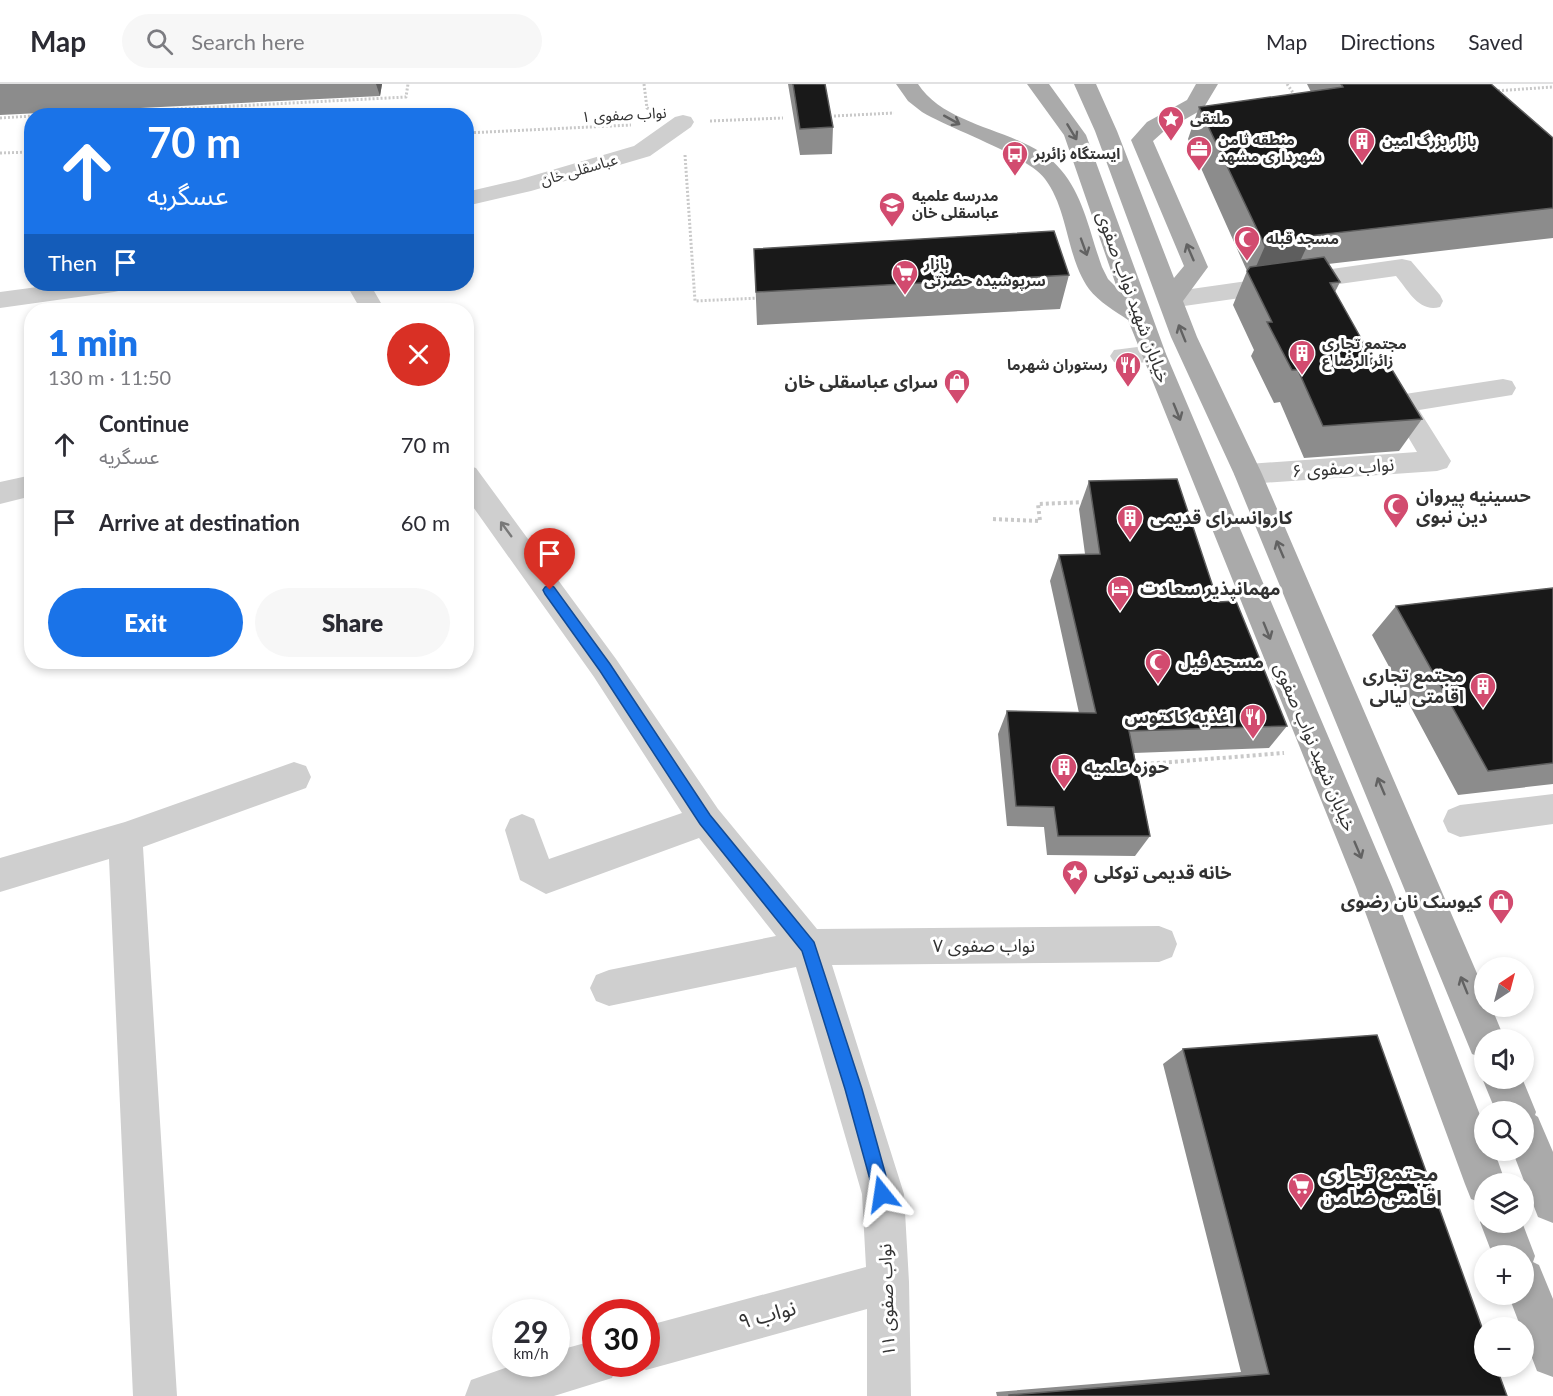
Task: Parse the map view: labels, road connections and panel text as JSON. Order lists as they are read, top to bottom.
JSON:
{
  "streets": {
    "main road": ["خیابان شهید نواب صفوی"],
    "street": [
      "عباسقلی خان",
      "نواب صفوی ۶",
      "نواب صفوی ۷",
      "نواب صفوی ۱۱",
      "نواب ۹"
    ],
    "path": ["نواب صفوی ۱"]
  },
  "crossings": [
    ["نواب صفوی ۱", "عباسقلی خان"],
    ["خیابان شهید نواب صفوی", "نواب صفوی ۶"],
    ["نواب صفوی ۷", "نواب صفوی ۱۱"],
    ["نواب صفوی ۱۱", "نواب ۹"]
  ],
  "one_way": ["نواب صفوی ۱۱"],
  "places": {
    "place": ["ملتقى", "خانه قدیمی توکلی"],
    "building": [
      "بازار بزرگ امین",
      "مجتمع تجاری زائر الرضا ع",
      "کاروانسرای قدیمی",
      "مجتمع تجاری اقامتی لیالی",
      "حوزه علمیه"
    ],
    "office": ["منطقه ثامن شهرداری مشهد"],
    "bus stop": ["ایستگاه زائربر"],
    "school or university": ["مدرسه علمیه عباسقلی خان"],
    "mosque": ["مسجد قبله", "حسینیه پیروان دین نبوی", "مسجد فیل"],
    "supermarket": ["بازار سرپوشیده حضرتی", "مجتمع تجاری اقامتی ضامن"],
    "restaurant": ["رستوران شهرما", "اغذیه کاکتوس"],
    "shop": ["سرای عباسقلی خان", "کیوسک نان رضوی"],
    "hotel": ["مهمانپذیر سعادت"]
  },
  "north": "top right",
  "page": {
    "header": "Map",
    "search": "Search here",
    "nav": ["Map", "Directions", "Saved"],
    "turn": ["70 m", "عسگریه"],
    "then": "Then",
    "heading": ["1 min", "130 m · 11:50"],
    "list": [
      {
        "name": "Continue",
        "note": "عسگریه",
        "value": "70 m"
      },
      {
        "name": "Arrive at destination",
        "value": "60 m"
      }
    ],
    "buttons": ["Exit", "Share"],
    "map_buttons": ["+", "−"],
    "speed": "29 km/h",
    "limit": "30"
  }
}
